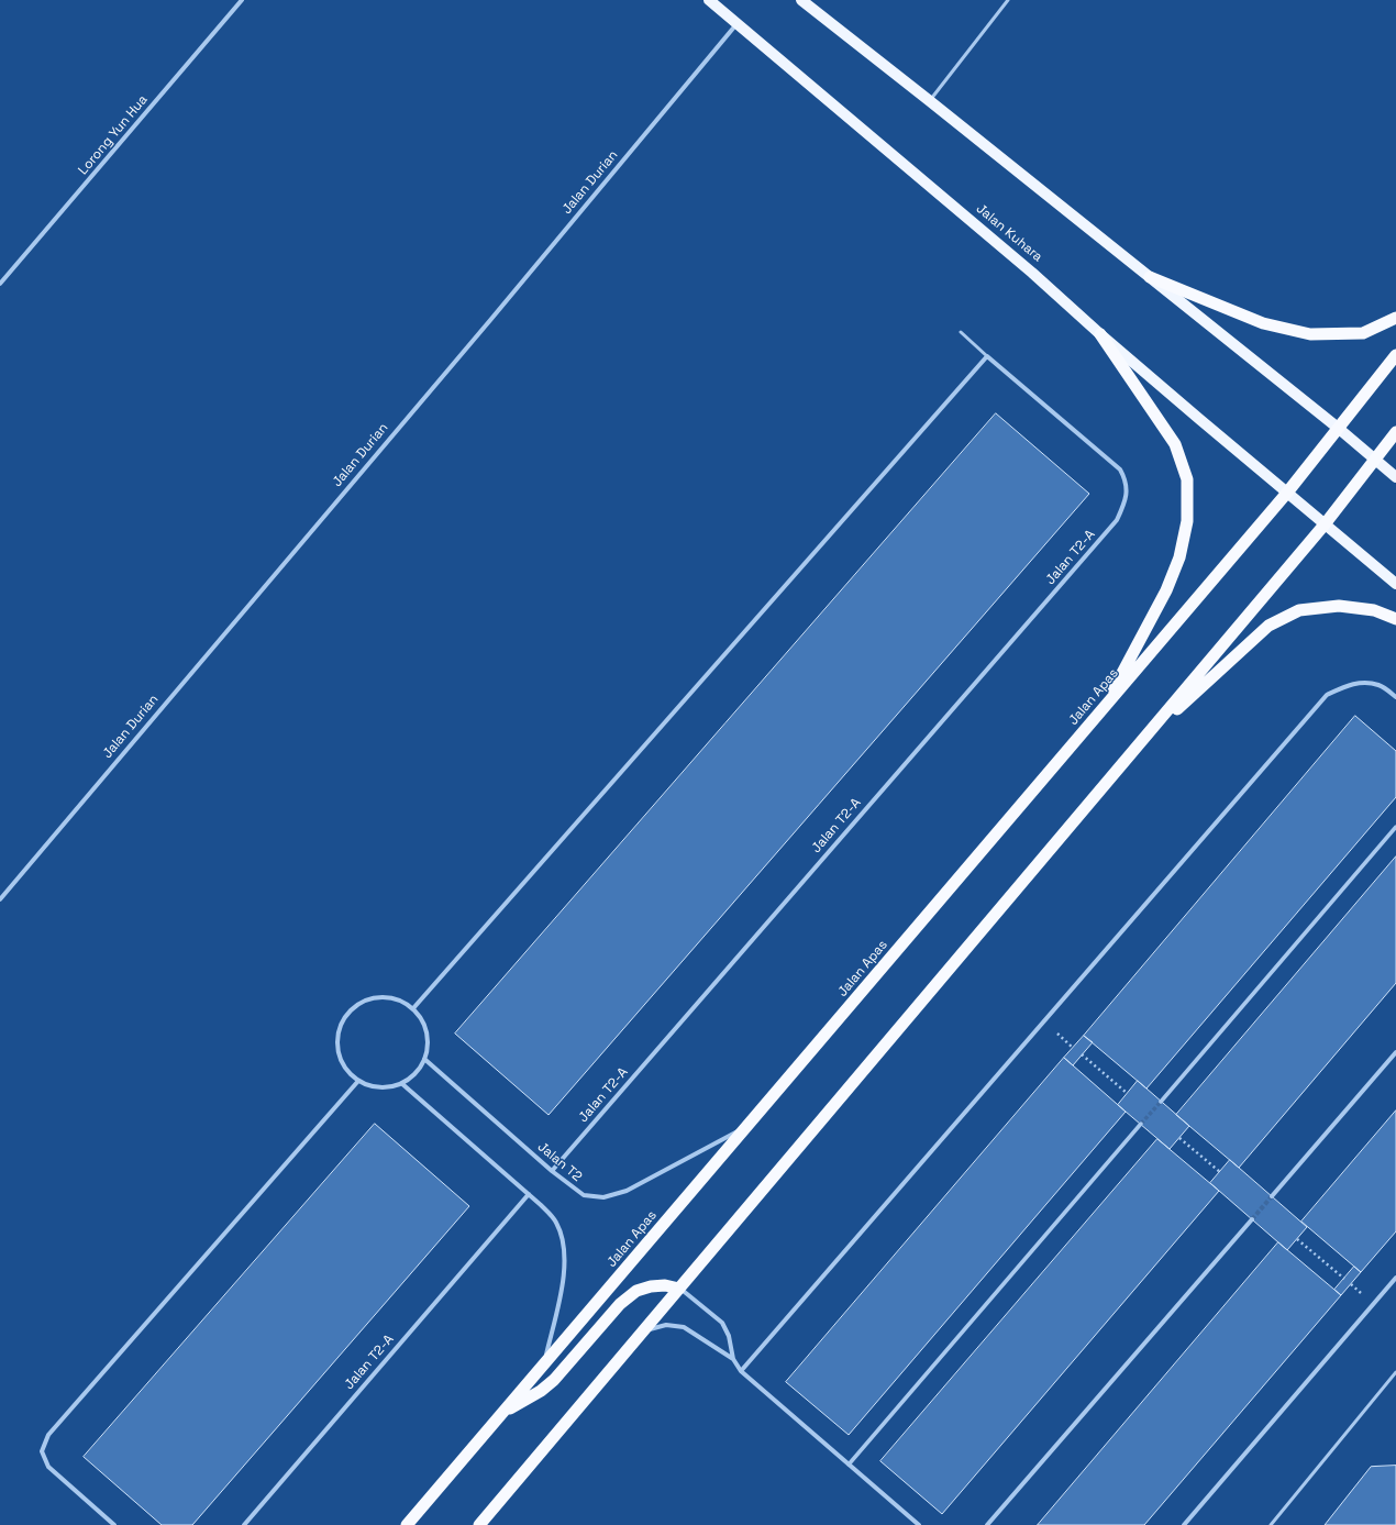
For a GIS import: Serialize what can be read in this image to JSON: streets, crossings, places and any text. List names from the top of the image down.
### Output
{
  "streets": {
    "highway": ["Jalan Apas"],
    "main road": ["Jalan Kuhara"],
    "street": [
      "Lorong Yun Hua",
      "Jalan Durian",
      "Jalan T2-A",
      "Jalan T2"
    ]
  },
  "crossings": [
    ["Jalan Durian", "Jalan Kuhara"],
    ["Jalan Kuhara", "Jalan Apas"],
    ["Jalan T2-A", "Jalan T2"],
    ["Jalan Apas", "Jalan T2"]
  ]
}
